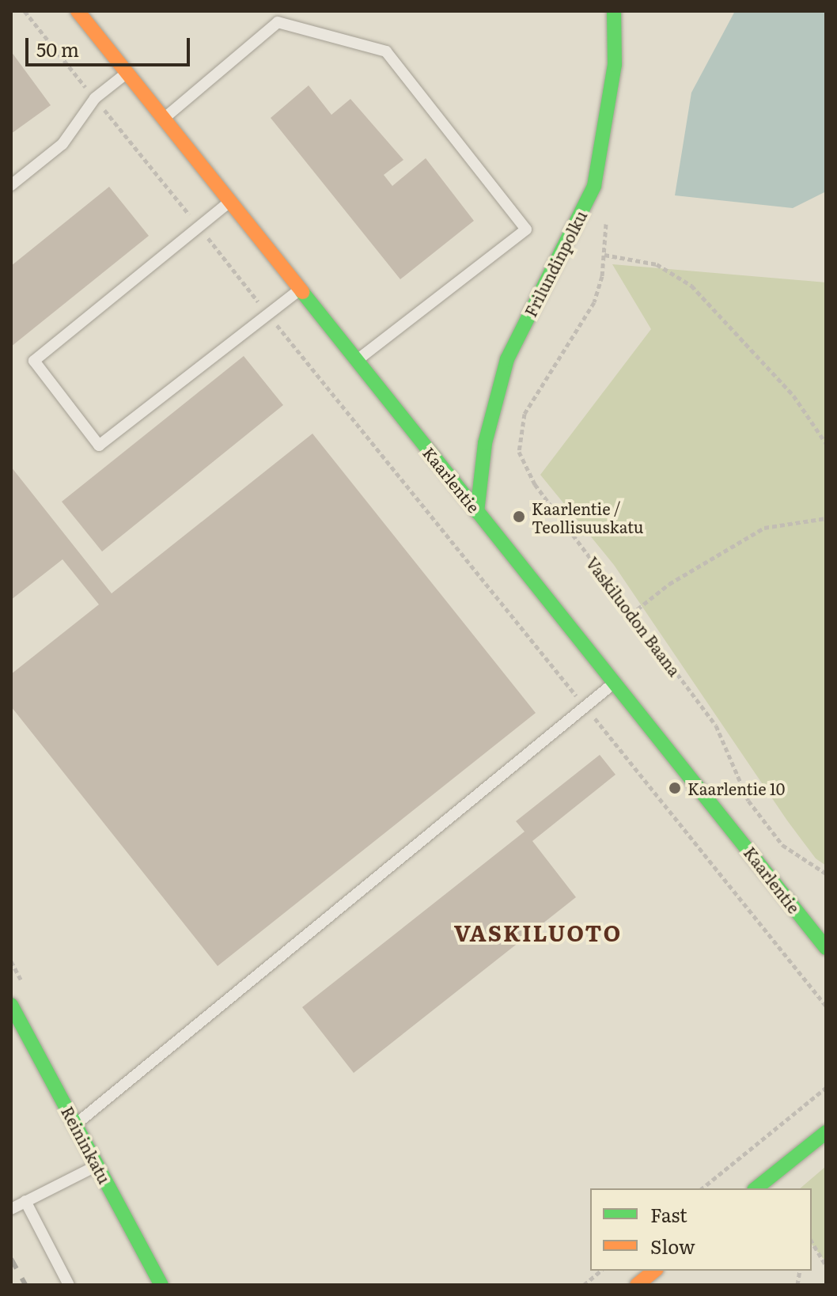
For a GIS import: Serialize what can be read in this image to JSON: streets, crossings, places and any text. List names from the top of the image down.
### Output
{
  "streets": {
    "street": ["Frilundinpolku", "Kaarlentie", "Reininkatu"],
    "path": ["Vaskiluodon Baana"]
  },
  "crossings": [
    ["Frilundinpolku", "Kaarlentie"]
  ],
  "districts": ["VASKILUOTO"],
  "places": ["Kaarlentie / Teollisuuskatu", "Kaarlentie 10"],
  "legend": ["Fast", "Slow"],
  "scale_bar": "50 m"
}
